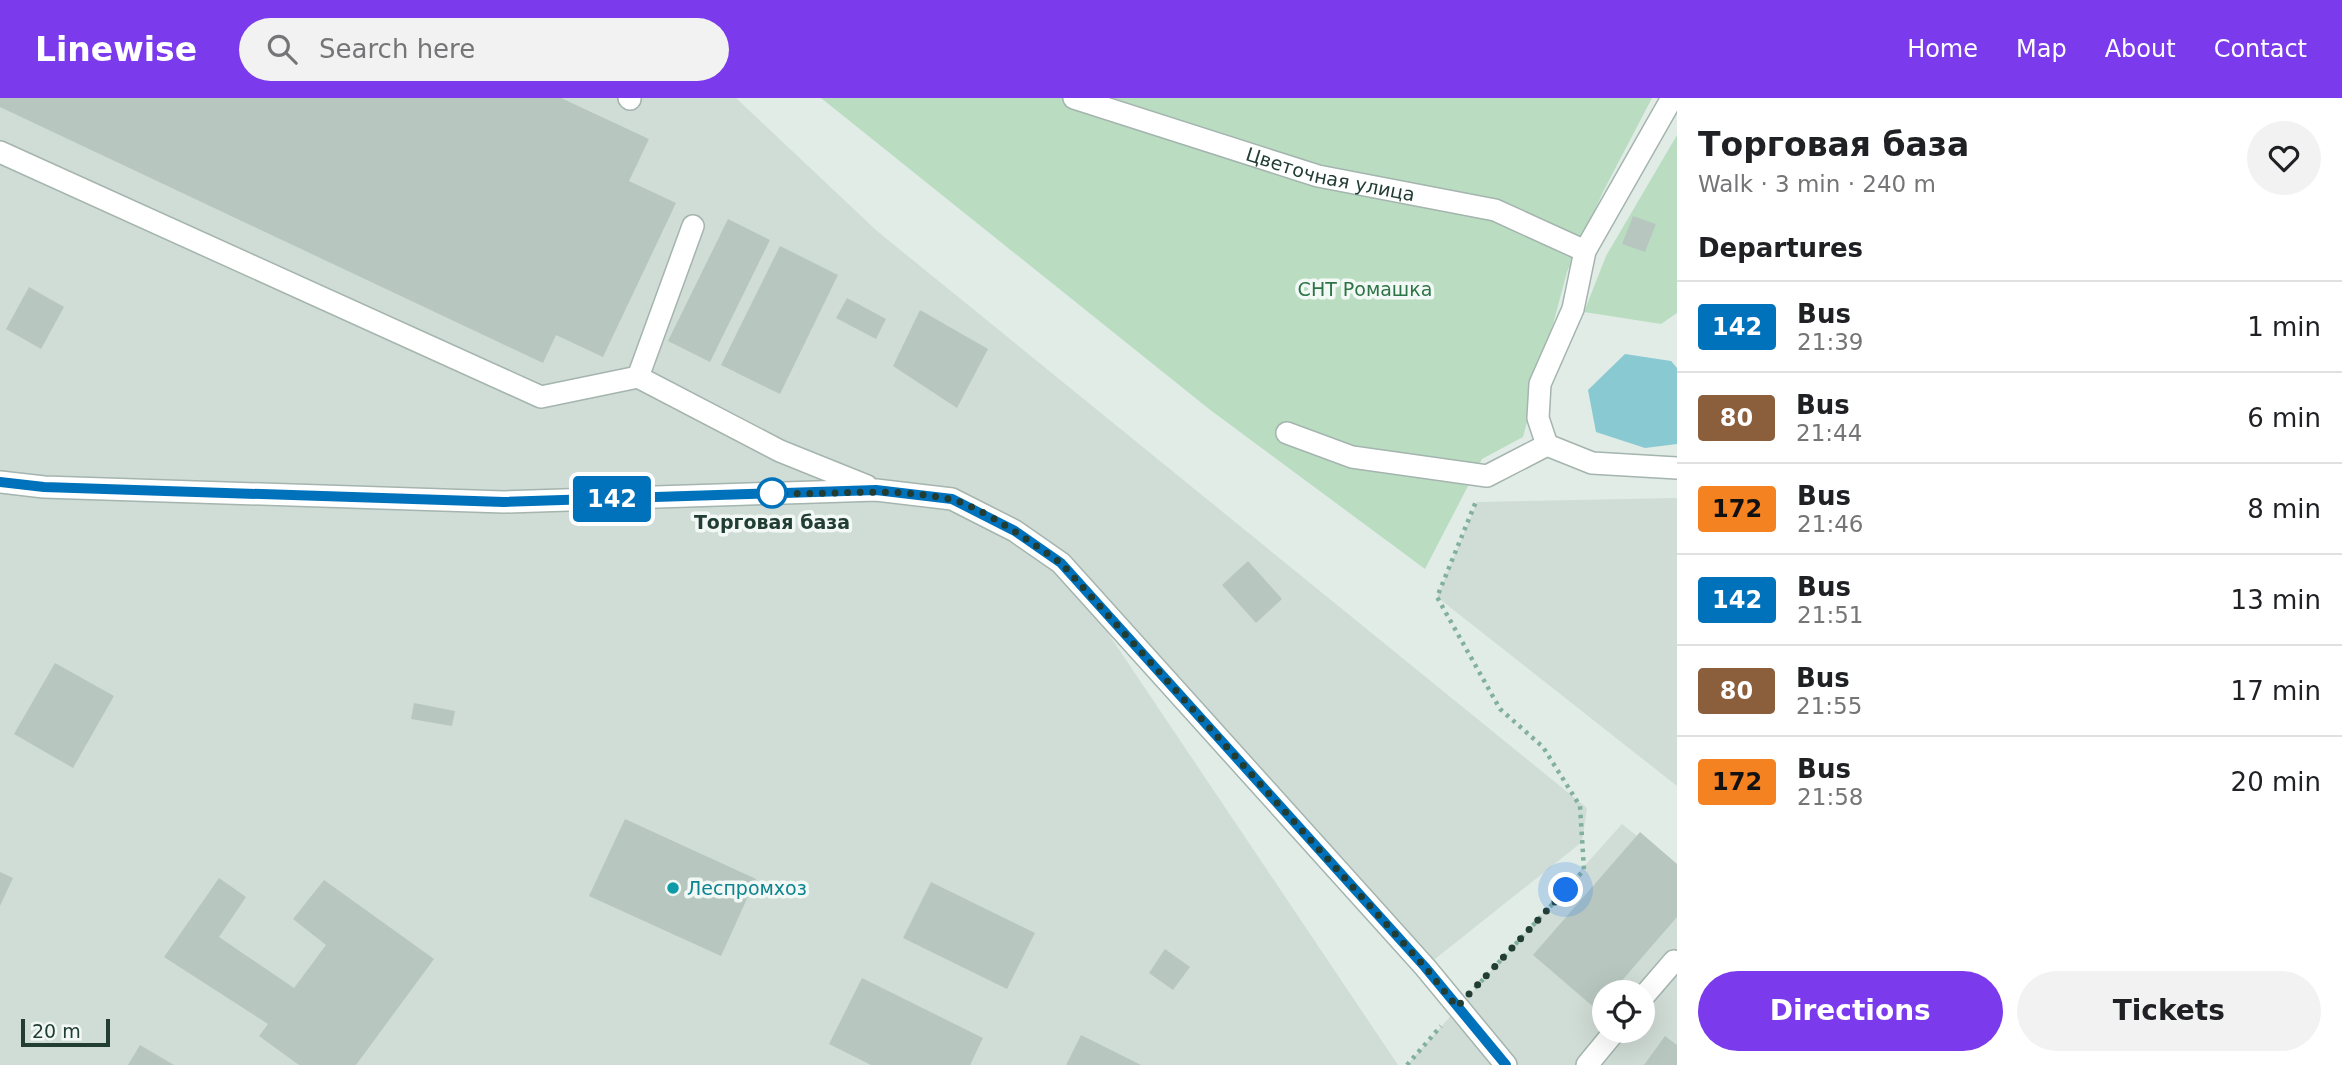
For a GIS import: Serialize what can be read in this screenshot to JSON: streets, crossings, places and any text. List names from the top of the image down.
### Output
{
  "streets": {
    "street": ["Цветочная улица"]
  },
  "parks": ["СНТ Ромашка"],
  "places": ["Торговая база", "Леспромхоз"],
  "lines": ["bus line 142"],
  "scale_bar": "20 m",
  "page": {
    "header": "Linewise",
    "search": "Search here",
    "nav": [
      "Home",
      "Map",
      "About",
      "Contact"
    ],
    "on_map": "142",
    "heading": [
      ["Торговая база", "Walk · 3 min · 240 m"],
      "Departures"
    ],
    "list": [
      {
        "mark": "142",
        "name": "Bus",
        "note": "21:39",
        "value": "1 min"
      },
      {
        "mark": "80",
        "name": "Bus",
        "note": "21:44",
        "value": "6 min"
      },
      {
        "mark": "172",
        "name": "Bus",
        "note": "21:46",
        "value": "8 min"
      },
      {
        "mark": "142",
        "name": "Bus",
        "note": "21:51",
        "value": "13 min"
      },
      {
        "mark": "80",
        "name": "Bus",
        "note": "21:55",
        "value": "17 min"
      },
      {
        "mark": "172",
        "name": "Bus",
        "note": "21:58",
        "value": "20 min"
      }
    ],
    "buttons": ["Directions", "Tickets"],
    "scale": "20 m"
  }
}
